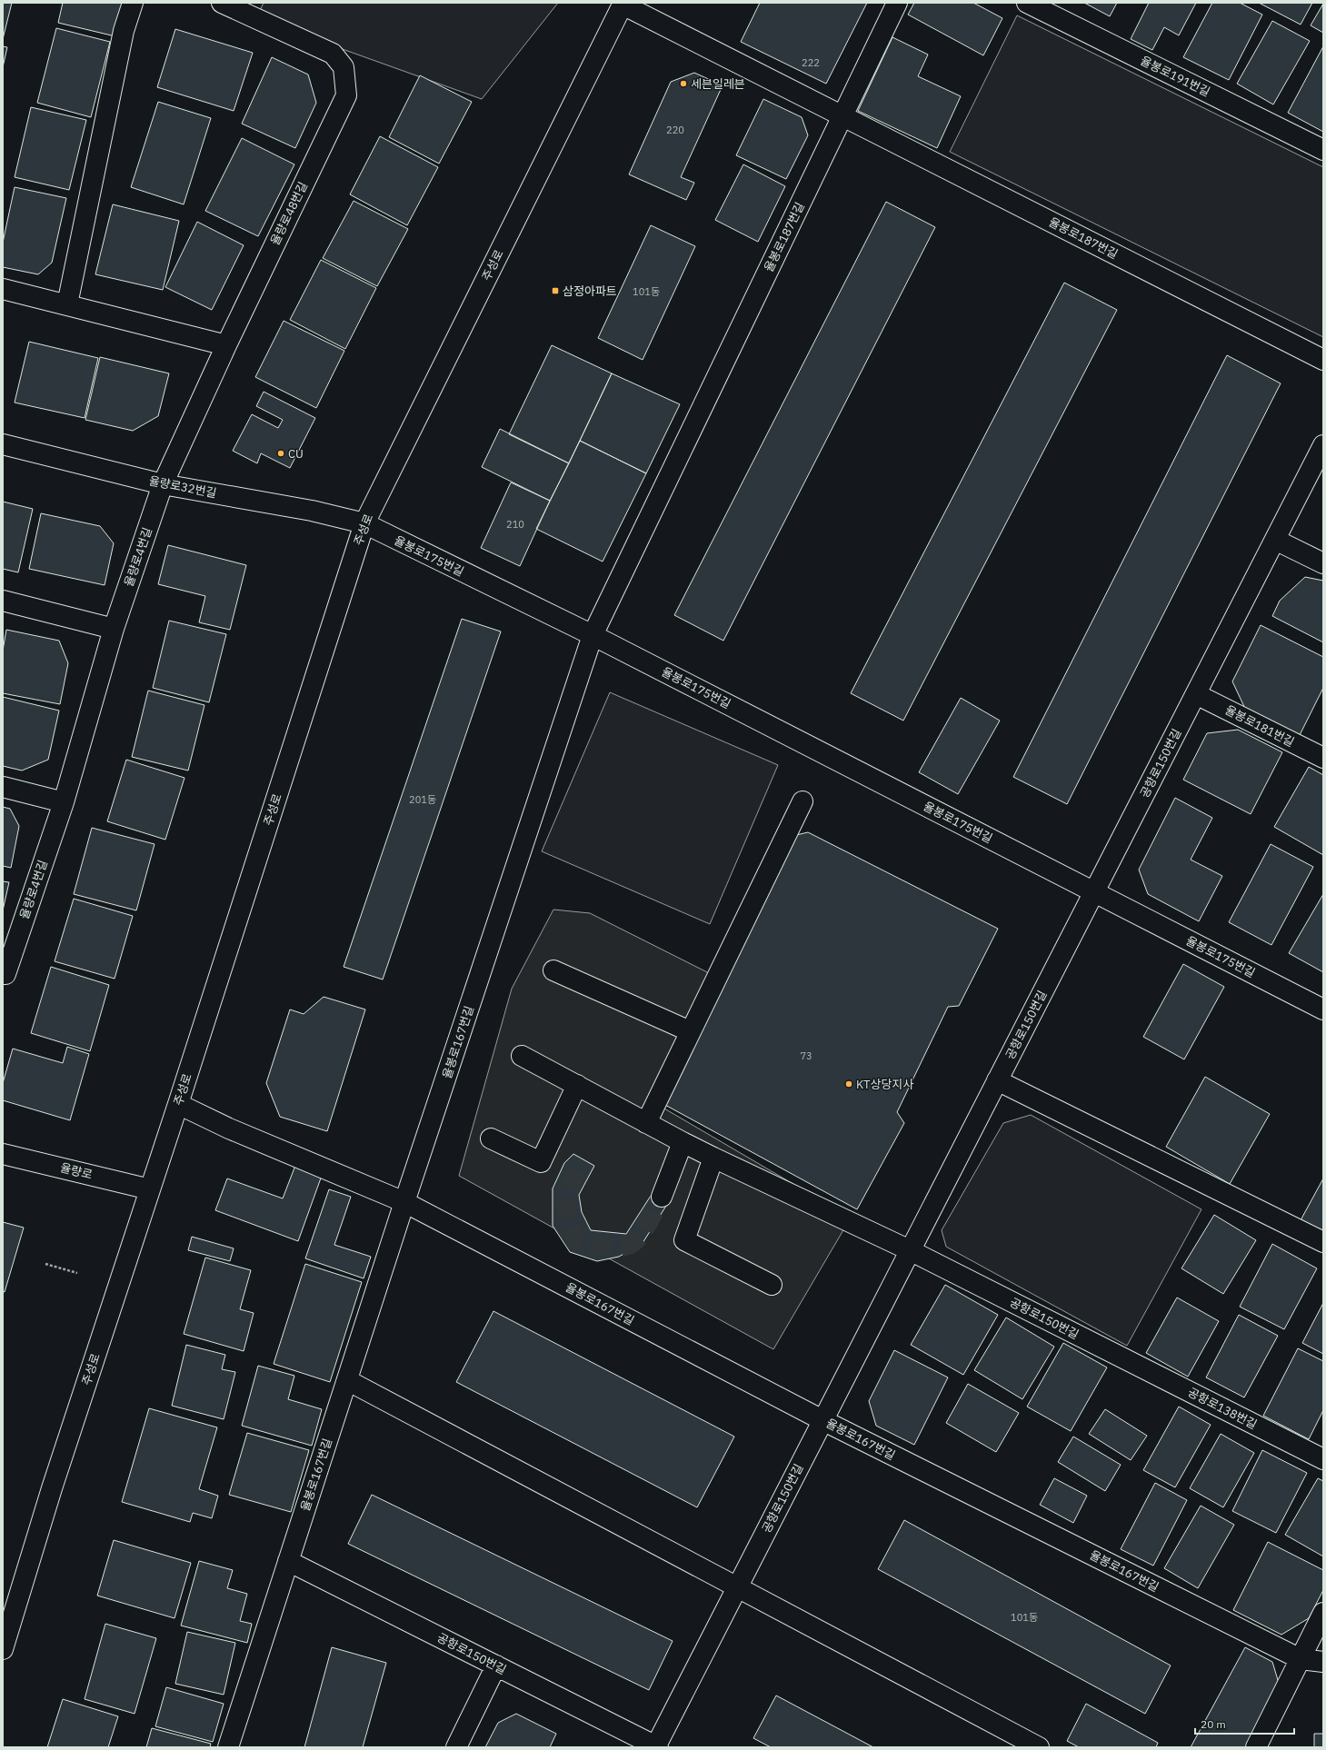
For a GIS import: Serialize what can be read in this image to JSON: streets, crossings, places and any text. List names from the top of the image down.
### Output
{
  "streets": {
    "street": [
      "율봉로191번길",
      "율량로48번길",
      "율봉로187번길",
      "주성로",
      "율량로32번길",
      "율봉로175번길",
      "율량로4번길",
      "율봉로181번길",
      "공항로150번길",
      "율봉로167번길",
      "율량로",
      "공항로138번길"
    ]
  },
  "crossings": [
    ["율량로48번길", "율량로32번길"],
    ["율량로48번길", "율량로4번길"],
    ["율봉로187번길", "주성로"],
    ["율봉로187번길", "율봉로175번길"],
    ["율봉로187번길", "율봉로167번길"],
    ["주성로", "율량로32번길"],
    ["주성로", "율봉로175번길"],
    ["주성로", "율량로"],
    ["율량로32번길", "율봉로175번길"],
    ["율량로32번길", "율량로4번길"],
    ["율봉로175번길", "공항로150번길"],
    ["율봉로175번길", "율봉로167번길"],
    ["율봉로181번길", "공항로150번길"],
    ["공항로150번길", "율봉로167번길"],
    ["공항로150번길", "공항로138번길"]
  ],
  "places": {
    "other": ["세븐일레븐", "CU", "KT상당지사"],
    "transit": ["삼정아파트"]
  },
  "house_numbers": [
    "222",
    "220",
    "101동",
    "210",
    "201동",
    "73",
    "101동"
  ],
  "scale_bar": "20 m"
}
